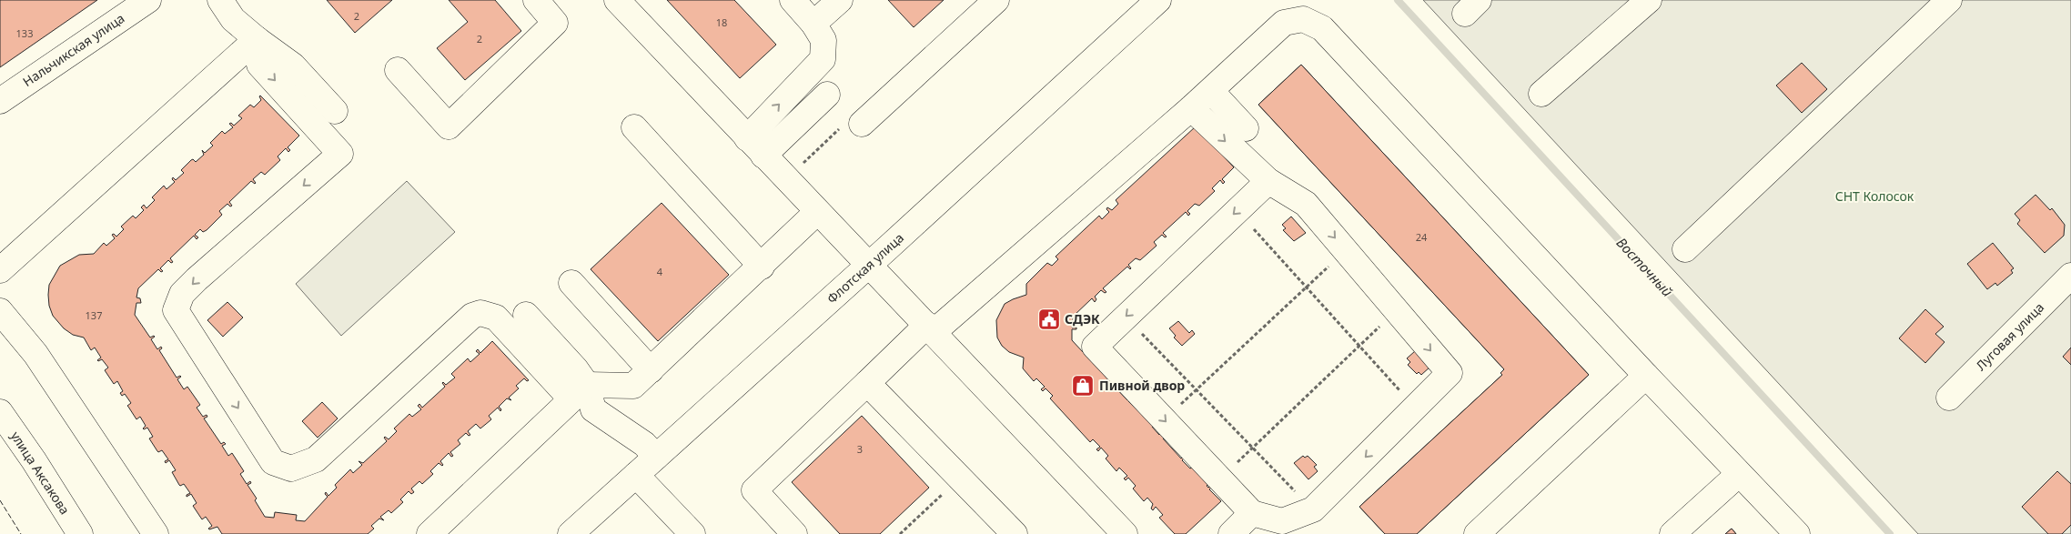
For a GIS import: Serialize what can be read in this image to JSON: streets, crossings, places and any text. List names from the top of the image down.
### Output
{
  "streets": {
    "street": [
      "Нальчикская улица",
      "Флотская улица",
      "Луговая улица",
      "улица Аксакова"
    ]
  },
  "water": ["Восточный"],
  "parks": ["СНТ Колосок"],
  "places": {
    "public building": ["СДЭК"],
    "shop": ["Пивной двор"]
  },
  "house_numbers": [
    "2",
    "18",
    "133",
    "2",
    "24",
    "4",
    "137",
    "3"
  ]
}
